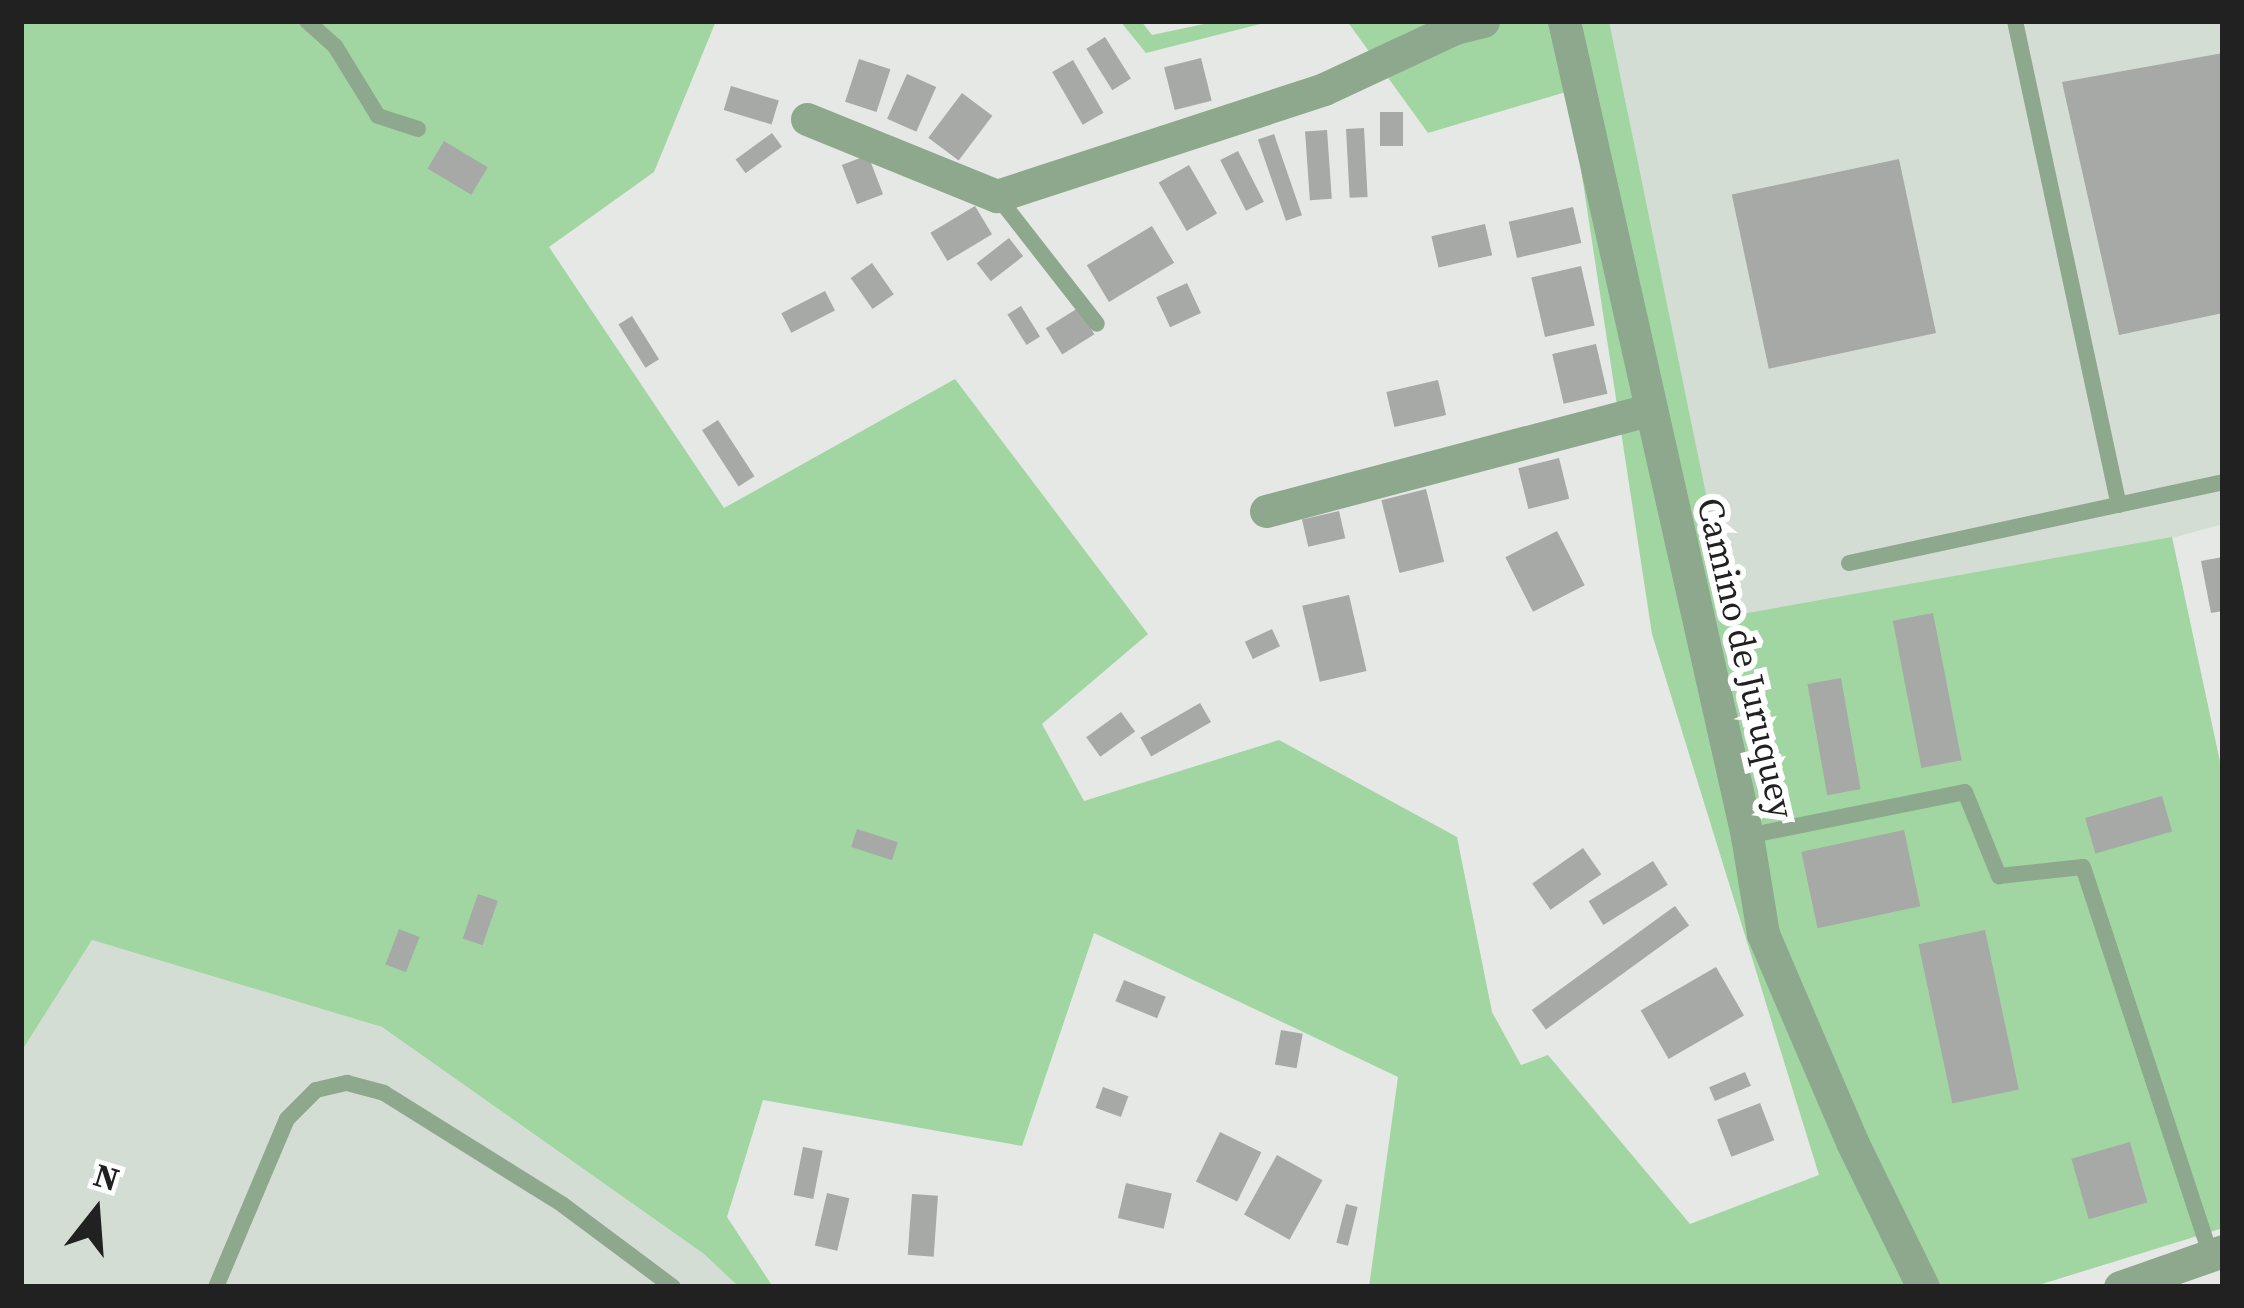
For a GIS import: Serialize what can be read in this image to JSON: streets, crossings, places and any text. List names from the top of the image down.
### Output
{
  "streets": {
    "street": ["Camino de Juruquey"]
  },
  "north": "top"
}
